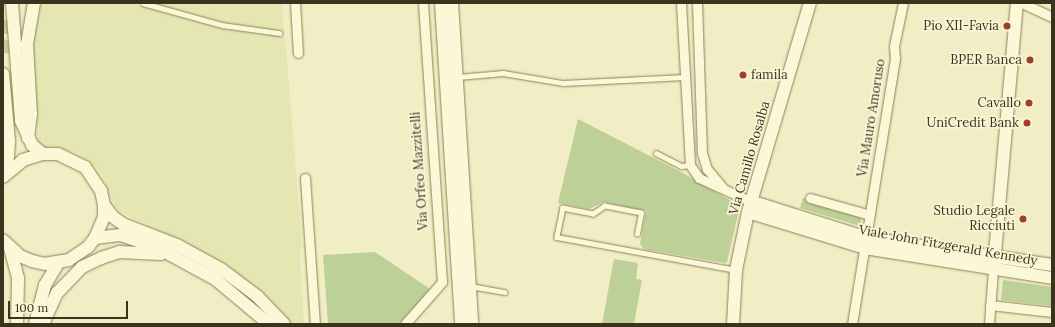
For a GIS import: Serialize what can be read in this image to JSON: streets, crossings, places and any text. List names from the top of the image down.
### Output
{
  "streets": {
    "main road": ["Via Camillo Rosalba", "Viale John Fitzgerald Kennedy"],
    "street": ["Via Mauro Amoruso", "Via Orfeo Mazzitelli"]
  },
  "crossings": [
    ["Via Mauro Amoruso", "Viale John Fitzgerald Kennedy"],
    ["Via Camillo Rosalba", "Viale John Fitzgerald Kennedy"]
  ],
  "places": [
    "Pio XII-Favia",
    "BPER Banca",
    "famila",
    "Cavallo",
    "UniCredit Bank",
    "Studio Legale Ricciuti"
  ],
  "scale_bar": "100 m"
}
